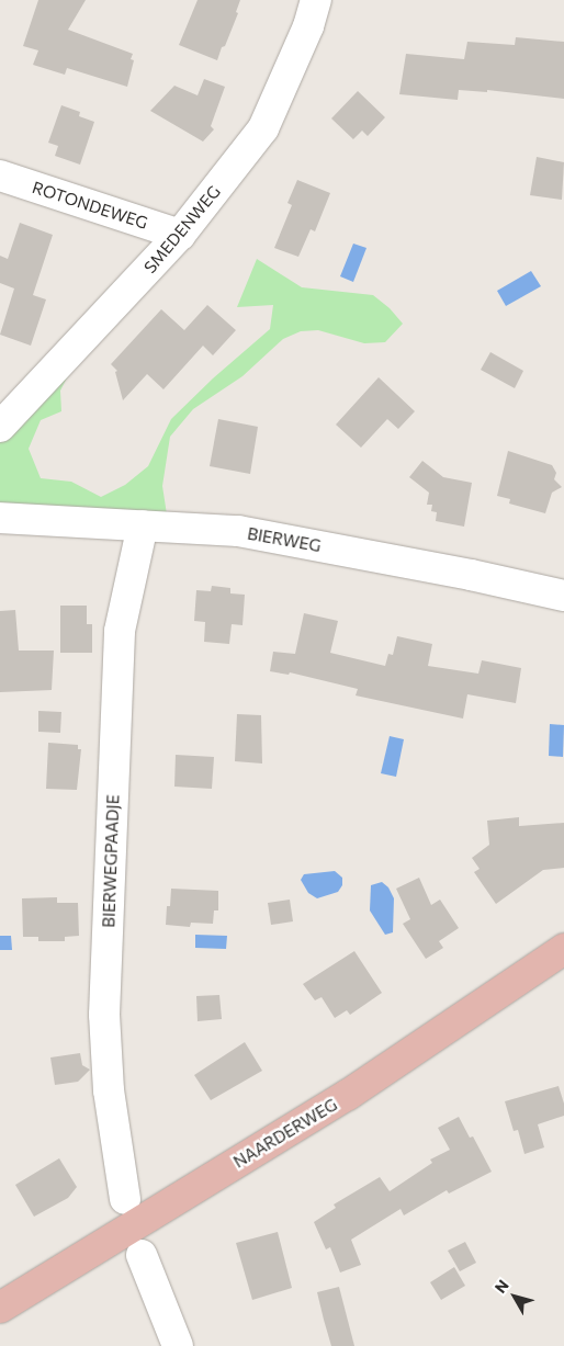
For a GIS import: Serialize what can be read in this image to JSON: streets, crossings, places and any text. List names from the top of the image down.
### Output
{
  "streets": {
    "main road": ["NAARDERWEG"],
    "street": [
      "ROTONDEWEG",
      "SMEDENWEG",
      "BIERWEG",
      "BIERWEGPAADJE"
    ]
  },
  "crossings": [
    ["ROTONDEWEG", "SMEDENWEG"],
    ["BIERWEG", "BIERWEGPAADJE"]
  ],
  "north": "top left"
}
